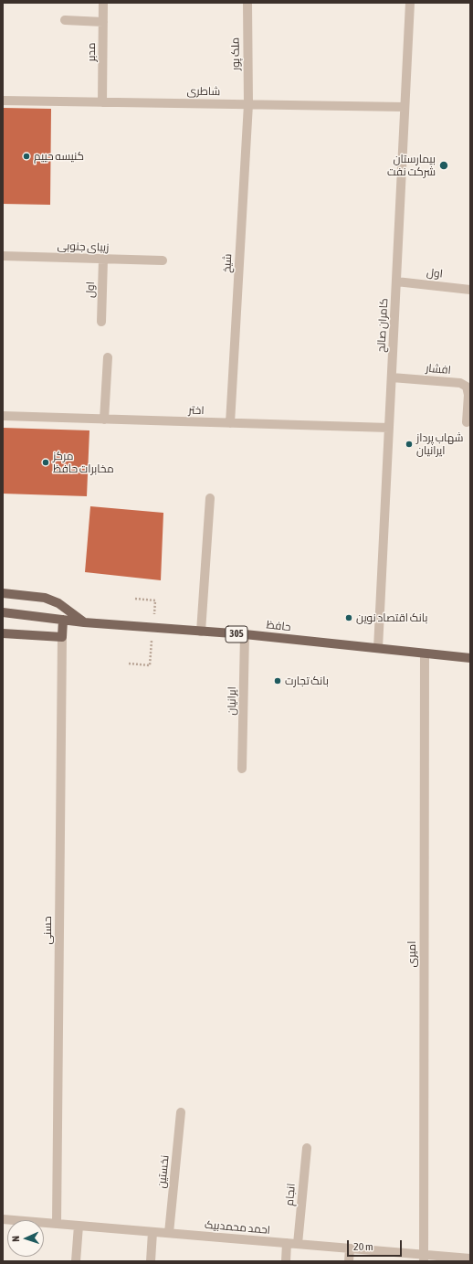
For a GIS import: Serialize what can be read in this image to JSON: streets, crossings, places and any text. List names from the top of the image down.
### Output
{
  "streets": {
    "main road": ["حافظ", "305"],
    "street": [
      "مدبر",
      "ملک پور",
      "شاطری",
      "زیبای جنوبی",
      "شیخ",
      "اول",
      "کامران صالح",
      "افشار",
      "اختر",
      "ایرانیان",
      "حسنی",
      "امیری",
      "نخستین",
      "انجام",
      "احمد محمدبیک"
    ]
  },
  "crossings": [
    ["مدبر", "شاطری"],
    ["ملک پور", "شاطری"],
    ["ملک پور", "شیخ"],
    ["شاطری", "شیخ"],
    ["شاطری", "کامران صالح"],
    ["زیبای جنوبی", "اول"],
    ["شیخ", "اختر"],
    ["اول", "کامران صالح"],
    ["کامران صالح", "افشار"],
    ["کامران صالح", "اختر"],
    ["کامران صالح", "حافظ"],
    ["حافظ", "ایرانیان"],
    ["حافظ", "امیری"],
    ["حسنی", "احمد محمدبیک"],
    ["امیری", "احمد محمدبیک"],
    ["نخستین", "احمد محمدبیک"],
    ["انجام", "احمد محمدبیک"]
  ],
  "places": [
    "کنیسه حییم",
    "بیمارستان شرکت نفت",
    "شهاب پرداز ایرانیان",
    "مرکز مخابرات حافظ",
    "بانک اقتصاد نوین",
    "بانک تجارت"
  ],
  "scale_bar": "20 m",
  "north": "left"
}
